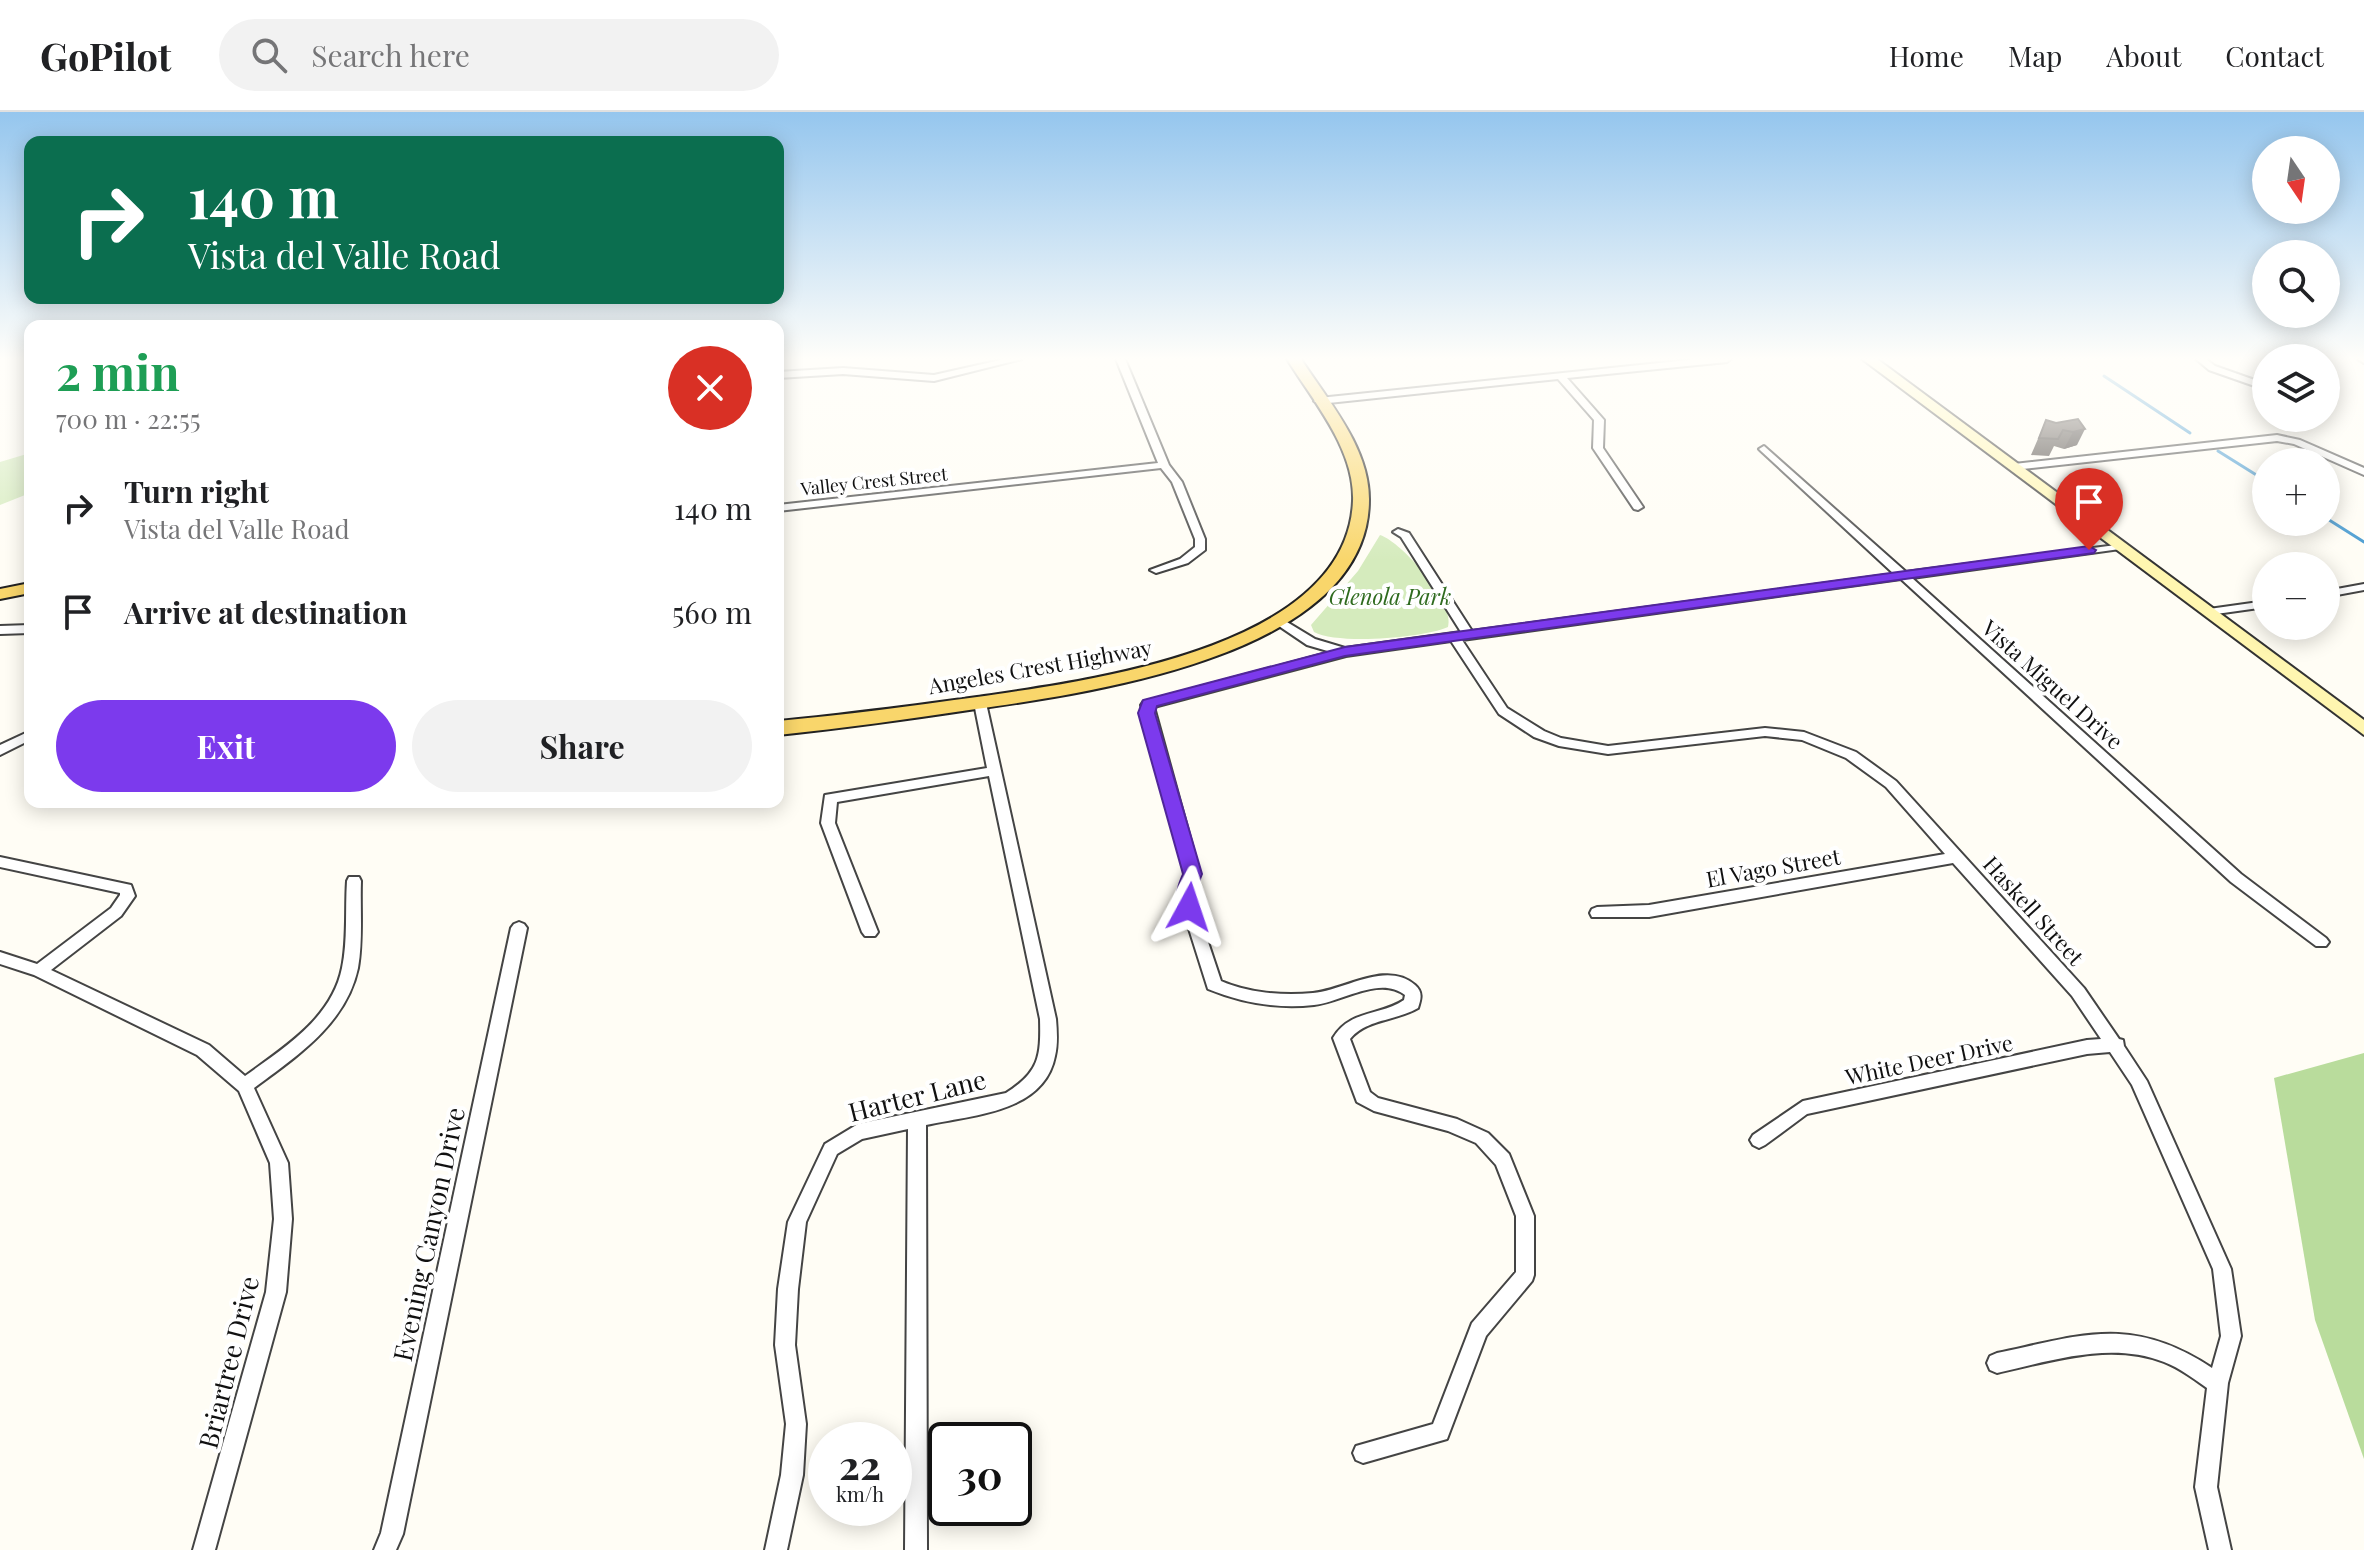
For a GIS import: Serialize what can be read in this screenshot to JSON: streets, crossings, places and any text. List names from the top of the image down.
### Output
{
  "streets": {
    "main road": ["Angeles Crest Highway"],
    "street": [
      "Valley Crest Street",
      "Vista Miguel Drive",
      "El Vago Street",
      "Haskell Street",
      "White Deer Drive",
      "Harter Lane",
      "Evening Canyon Drive",
      "Briartree Drive"
    ]
  },
  "crossings": [
    ["Angeles Crest Highway", "Harter Lane"],
    ["El Vago Street", "Haskell Street"],
    ["Haskell Street", "White Deer Drive"]
  ],
  "parks": ["Glenola Park"],
  "north": "bottom",
  "page": {
    "header": "GoPilot",
    "search": "Search here",
    "nav": [
      "Home",
      "Map",
      "About",
      "Contact"
    ],
    "map_buttons": ["+", "−"],
    "turn": ["140 m", "Vista del Valle Road"],
    "heading": ["2 min", "700 m · 22:55"],
    "list": [
      {
        "name": "Turn right",
        "note": "Vista del Valle Road",
        "value": "140 m"
      },
      {
        "name": "Arrive at destination",
        "value": "560 m"
      }
    ],
    "buttons": ["Exit", "Share"],
    "speed": "22 km/h",
    "limit": "30"
  }
}
